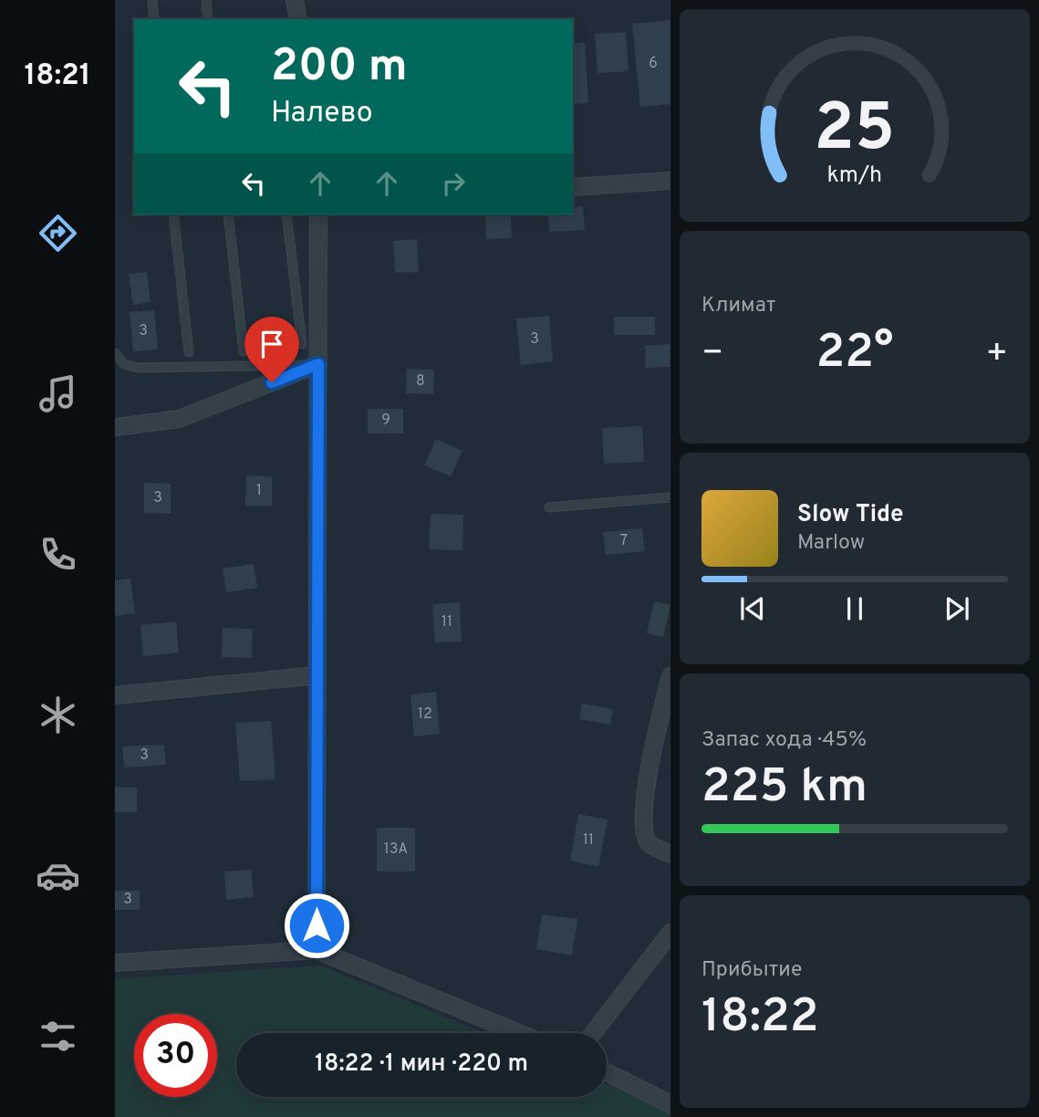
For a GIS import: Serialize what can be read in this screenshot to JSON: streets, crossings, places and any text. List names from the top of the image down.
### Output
{
  "house_numbers": [
    "6",
    "3",
    "3",
    "8",
    "9",
    "1",
    "3",
    "7",
    "11",
    "12",
    "3",
    "11",
    "13А",
    "3"
  ],
  "page": {
    "tabs": "18:21",
    "turn": ["200 m", "Налево"],
    "tile": [
      "Климат",
      ["Запас хода · 45%", "225 km"],
      ["Прибытие", "18:22"]
    ],
    "heat": ["−", "22°", "+"],
    "song": ["Slow Tide", "Marlow"],
    "limit": "30",
    "trip": "18:22 · 1 мин · 220 m",
    "gauge": ["25", "km/h"]
  }
}
